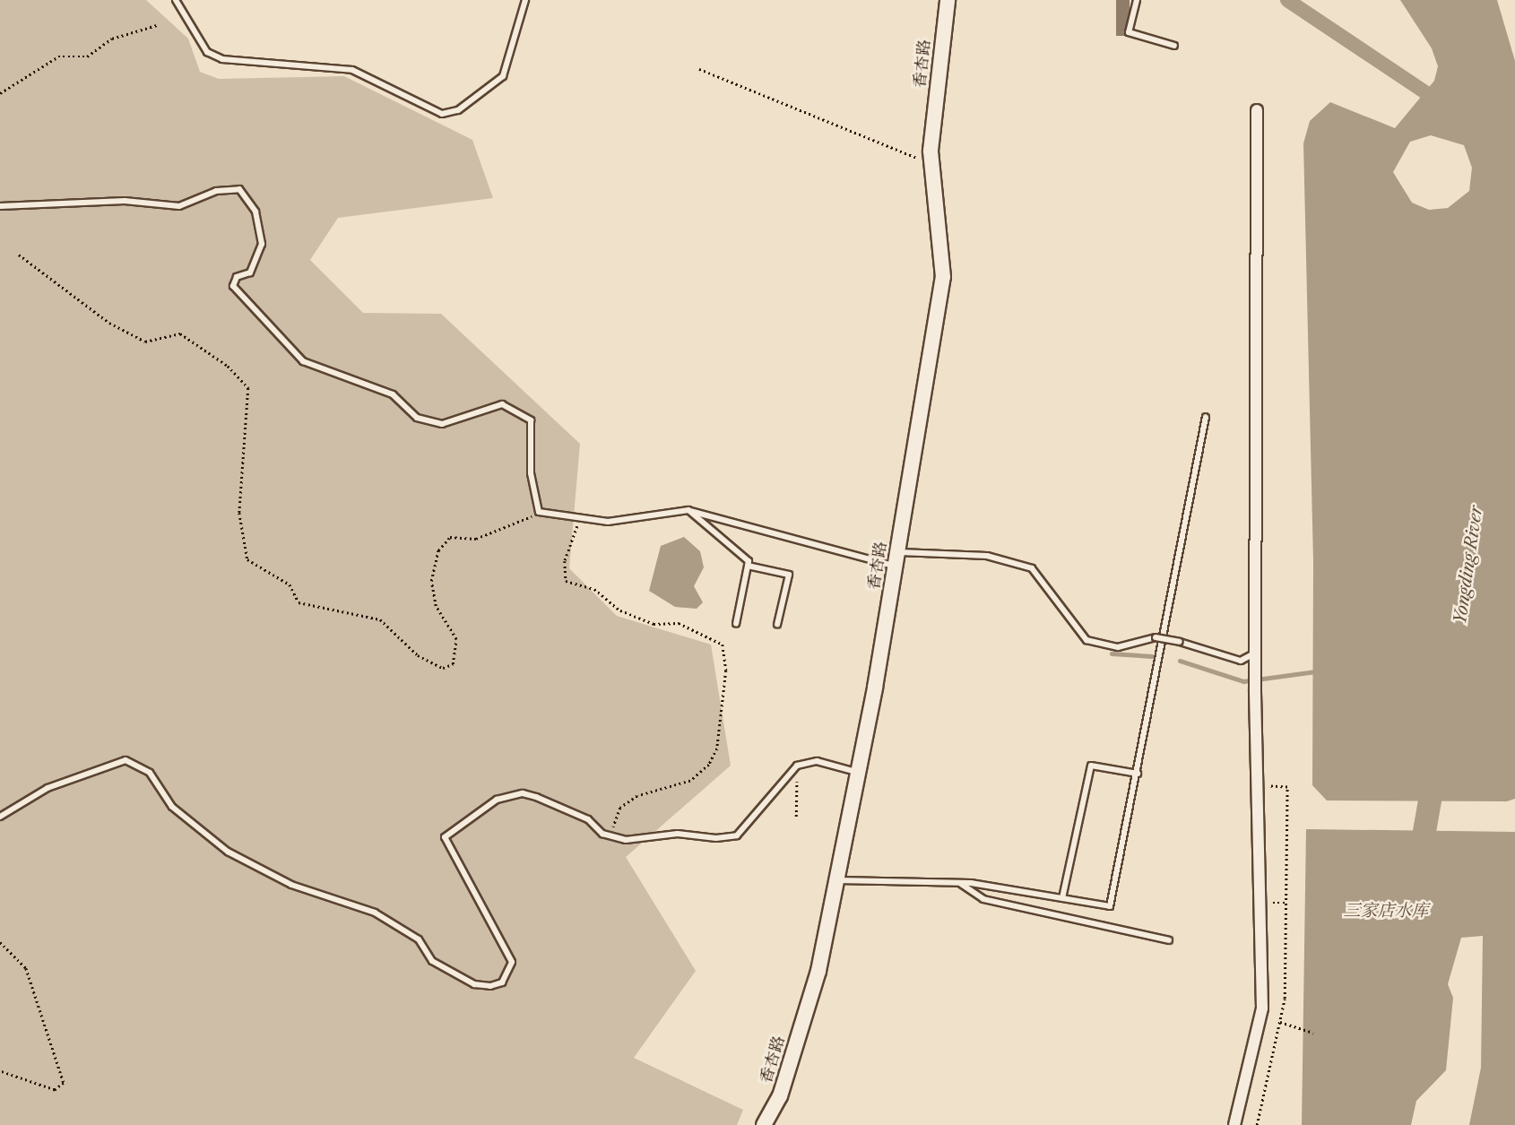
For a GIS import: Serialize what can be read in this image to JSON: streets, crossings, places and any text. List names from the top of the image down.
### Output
{
  "streets": {
    "street": ["香杏路"]
  },
  "water": ["Yongding River", "三家店水库"]
}
